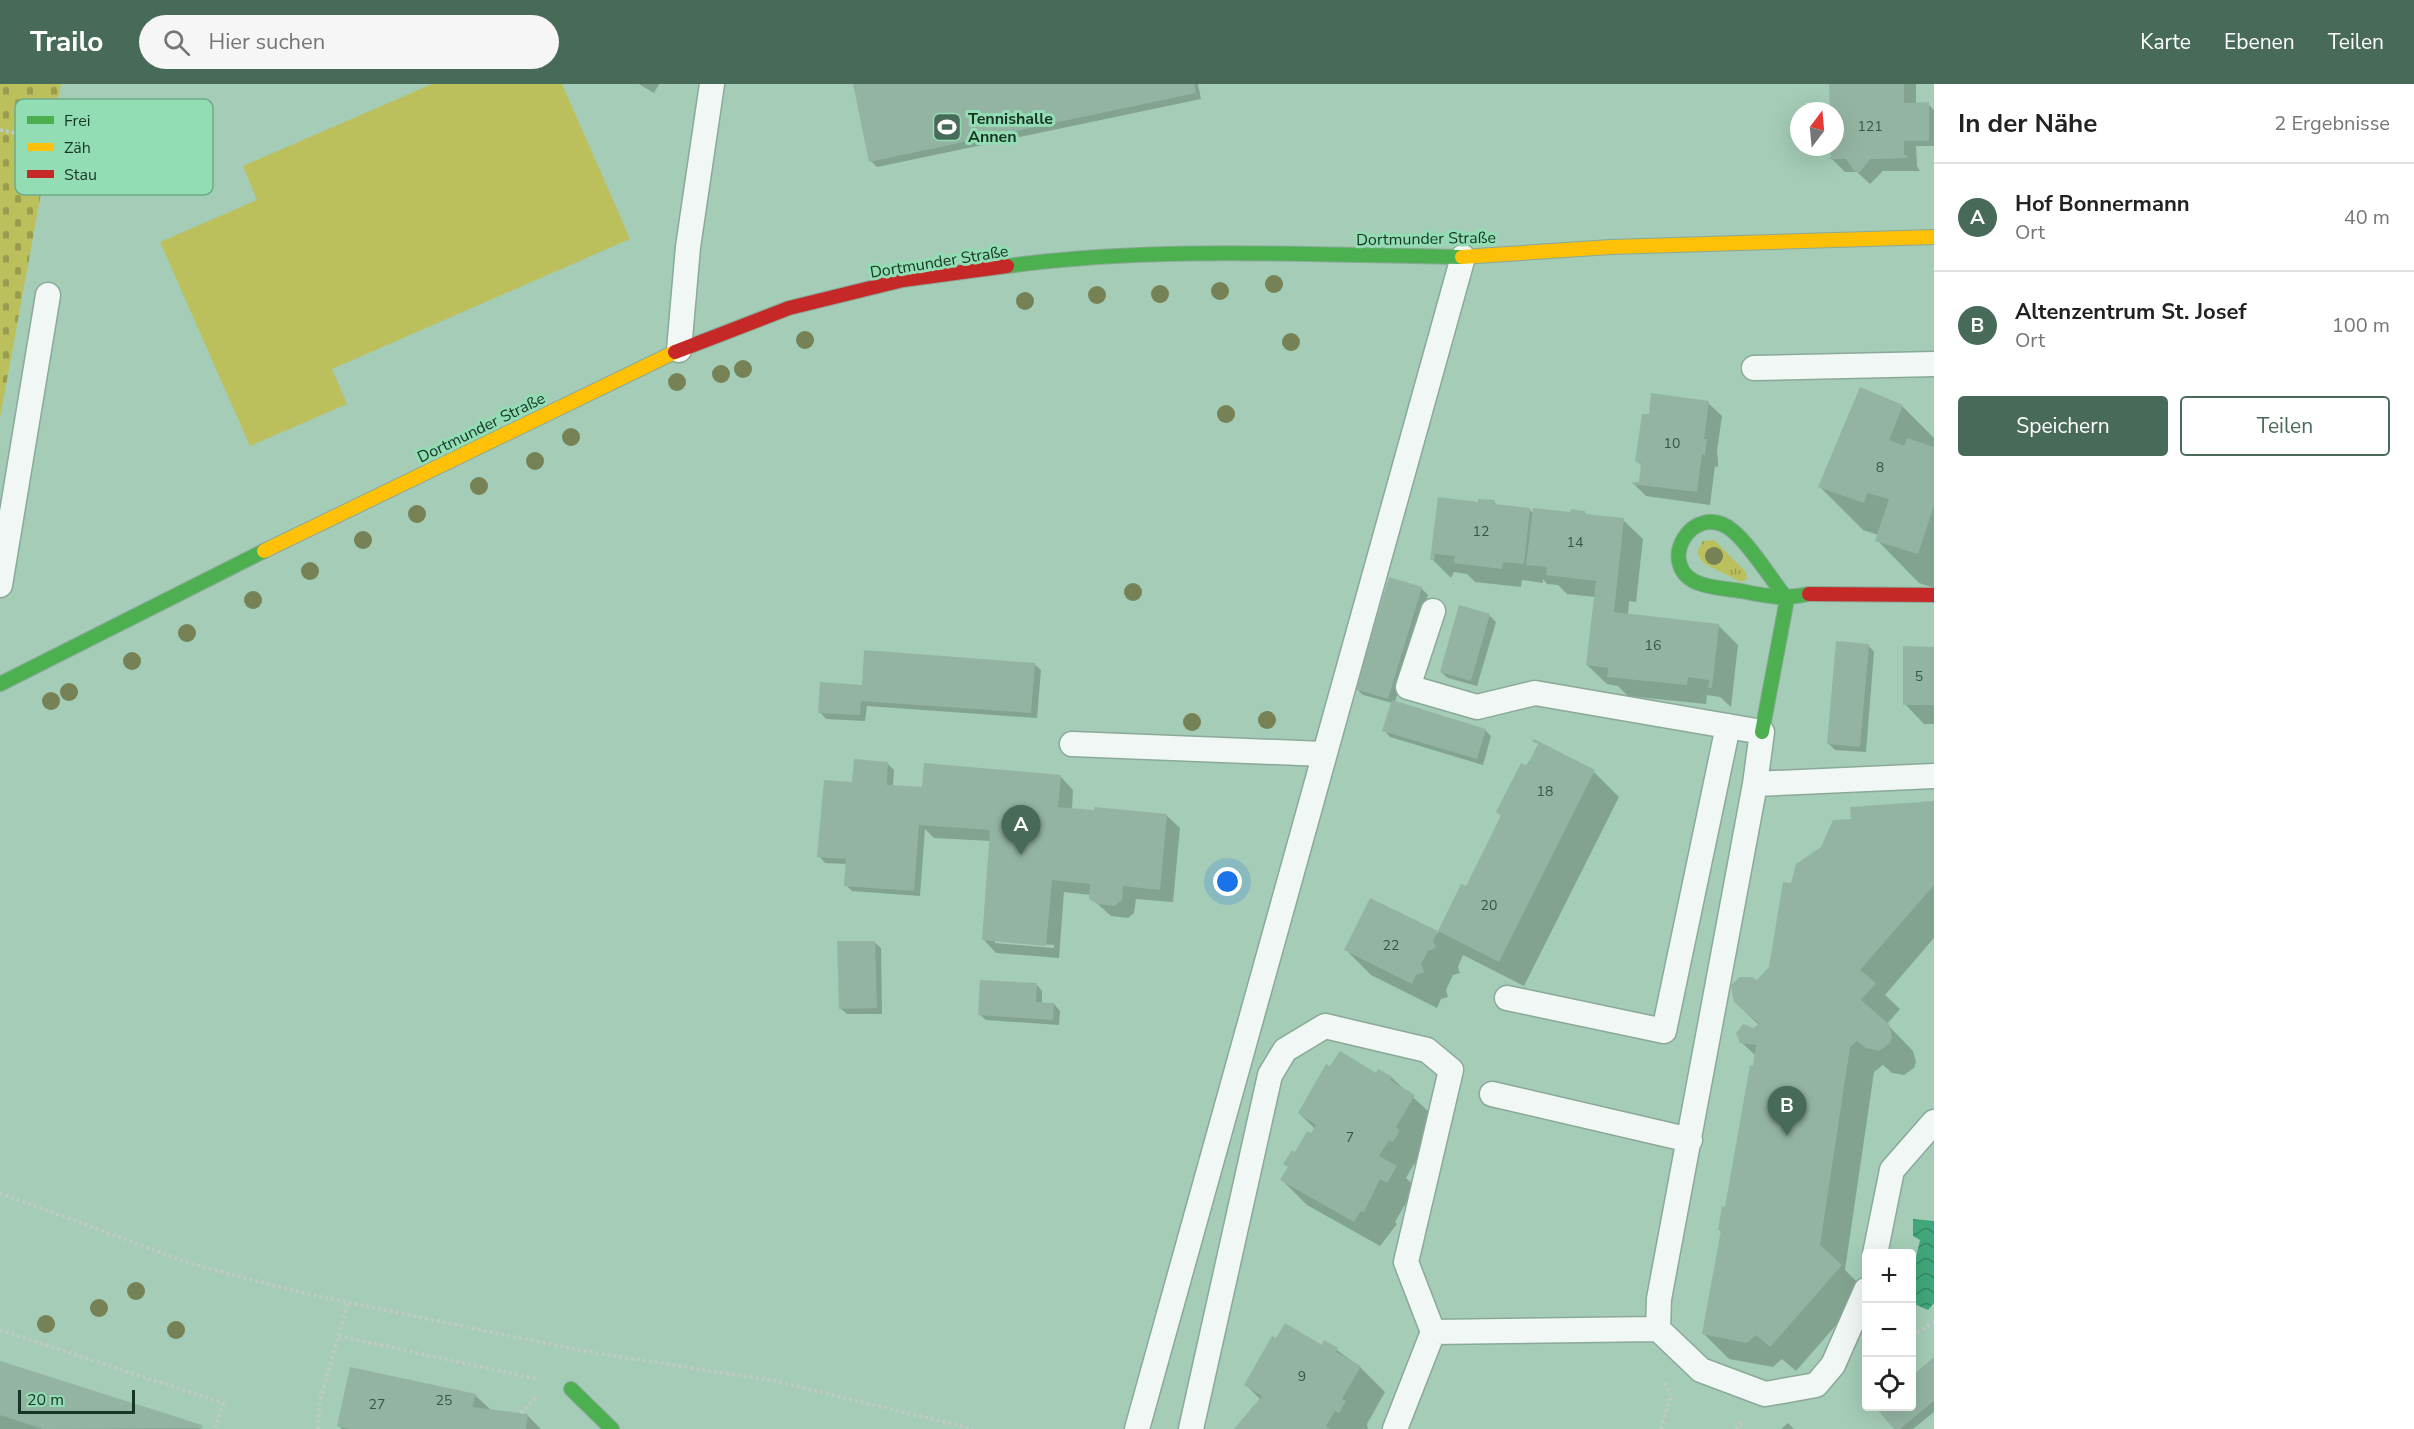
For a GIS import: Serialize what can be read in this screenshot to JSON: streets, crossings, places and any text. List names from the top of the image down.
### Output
{
  "streets": {
    "main road": ["Dortmunder Straße"]
  },
  "places": {
    "sports": ["Tennishalle Annen"]
  },
  "house_numbers": [
    "121",
    "10",
    "8",
    "12",
    "14",
    "16",
    "5",
    "18",
    "20",
    "22",
    "7",
    "9",
    "25",
    "27"
  ],
  "legend": ["Frei", "Zäh", "Stau"],
  "scale_bar": "20 m",
  "north": "top",
  "page": {
    "header": "Trailo",
    "search": "Hier suchen",
    "nav": ["Karte", "Ebenen", "Teilen"],
    "heading": ["In der Nähe", "2 Ergebnisse"],
    "list": [
      {
        "mark": "A",
        "name": "Hof Bonnermann",
        "note": "Ort",
        "value": "40 m"
      },
      {
        "mark": "B",
        "name": "Altenzentrum St. Josef",
        "note": "Ort",
        "value": "100 m"
      }
    ],
    "buttons": ["Speichern", "Teilen"],
    "pins": ["A", "B"],
    "map_buttons": ["+", "−"],
    "scale": "20 m"
  }
}
